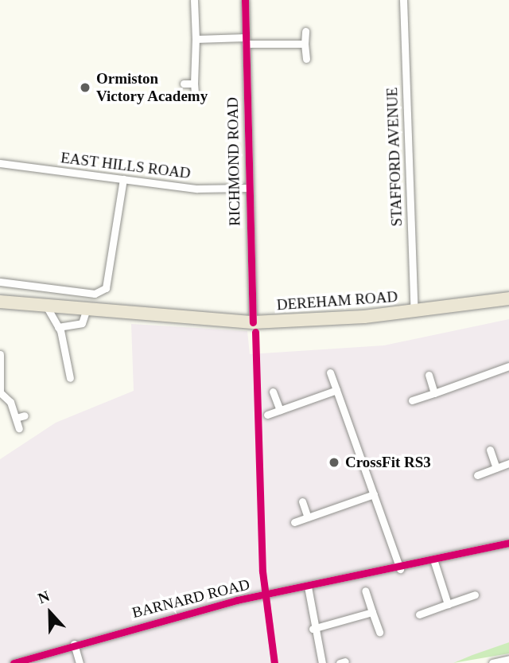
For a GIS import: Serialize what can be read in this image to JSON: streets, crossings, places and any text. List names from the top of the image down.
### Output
{
  "streets": {
    "highway": ["DEREHAM ROAD"],
    "street": [
      "STAFFORD AVENUE",
      "RICHMOND ROAD",
      "EAST HILLS ROAD",
      "BARNARD ROAD"
    ]
  },
  "crossings": [
    ["STAFFORD AVENUE", "DEREHAM ROAD"],
    ["RICHMOND ROAD", "EAST HILLS ROAD"],
    ["RICHMOND ROAD", "DEREHAM ROAD"]
  ],
  "places": ["Ormiston Victory Academy", "CrossFit RS3"],
  "north": "top"
}
